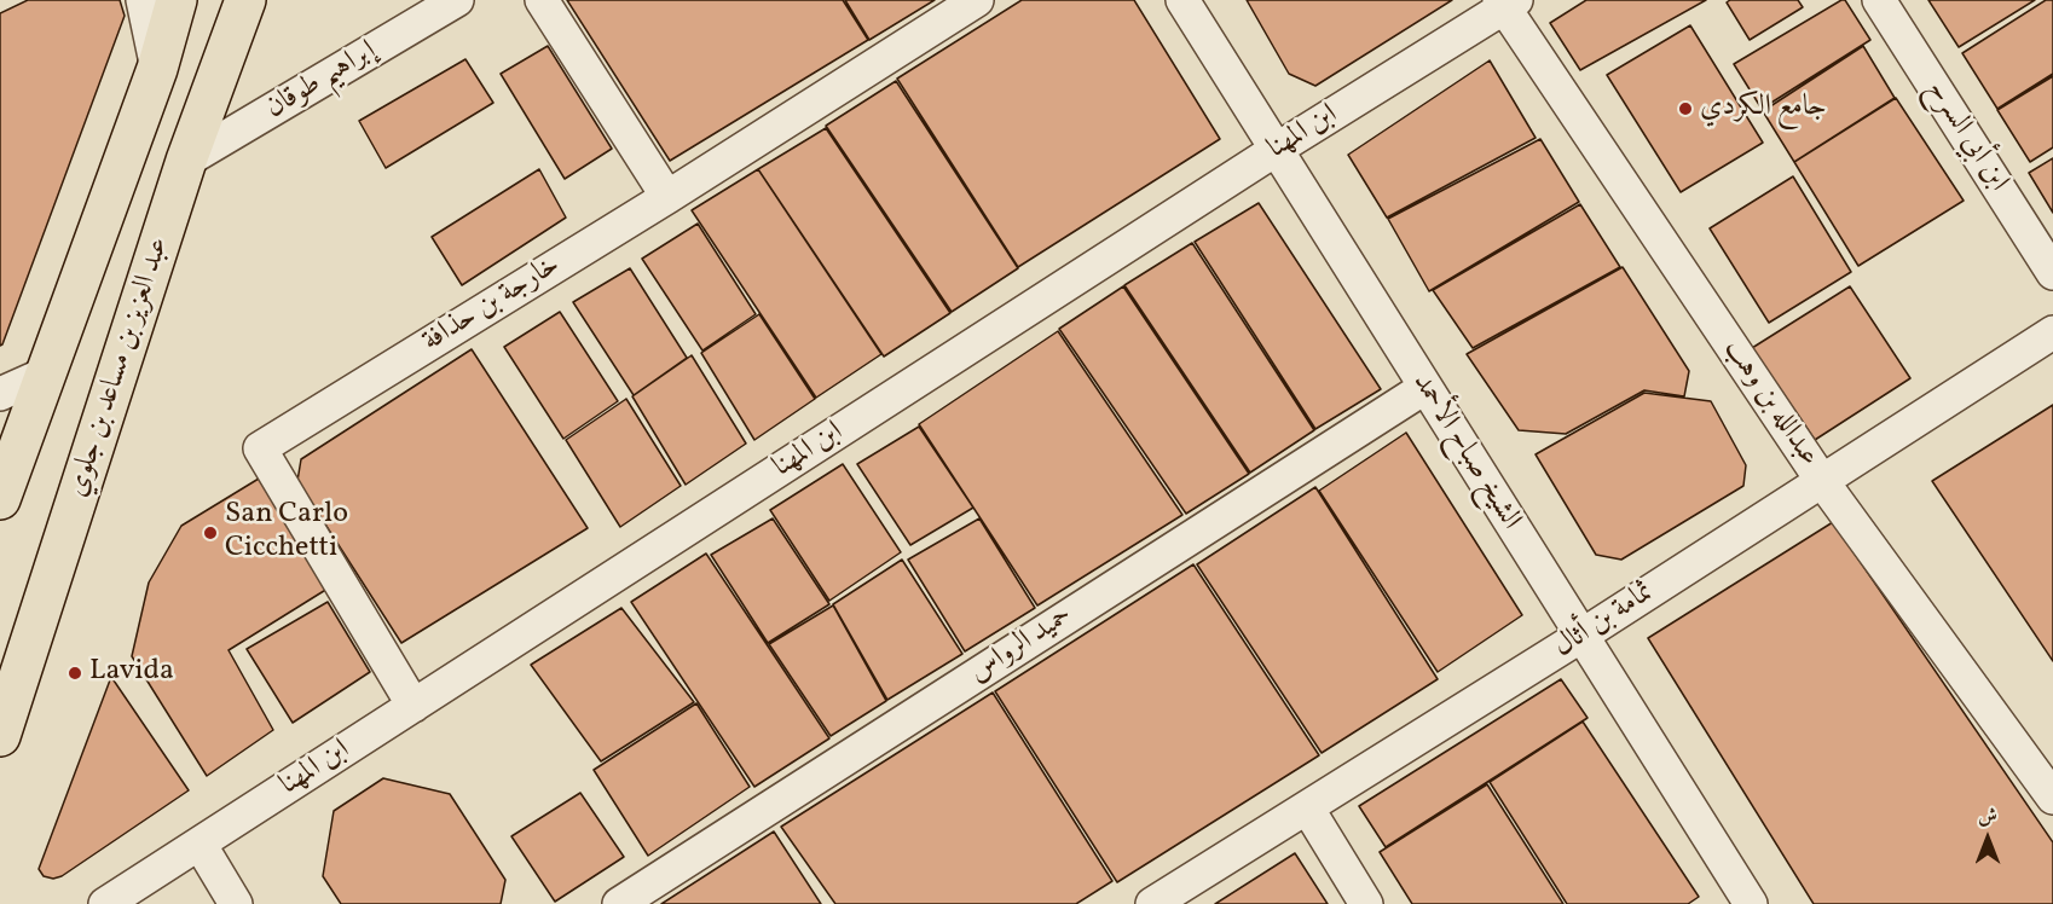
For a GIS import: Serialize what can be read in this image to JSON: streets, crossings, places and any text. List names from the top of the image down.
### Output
{
  "streets": {
    "main road": ["عبد العزيز بن مساعد بن جلوي"],
    "street": [
      "إبراهيم طوقان",
      "ابن المهنا",
      "ابن أبي السرح",
      "خارجة بن حذافة",
      "عبدالله بن وهب",
      "الشيخ صباح الأحمد",
      "ثمامة بن أثال",
      "حميد الرواس"
    ]
  },
  "crossings": [
    ["إبراهيم طوقان", "عبد العزيز بن مساعد بن جلوي"],
    ["ابن المهنا", "خارجة بن حذافة"],
    ["ابن المهنا", "عبدالله بن وهب"],
    ["ابن المهنا", "الشيخ صباح الأحمد"],
    ["عبدالله بن وهب", "ثمامة بن أثال"],
    ["الشيخ صباح الأحمد", "ثمامة بن أثال"],
    ["الشيخ صباح الأحمد", "حميد الرواس"]
  ],
  "places": ["جامع الكردي", "San Carlo Cicchetti", "Lavida"],
  "north": "top"
}
